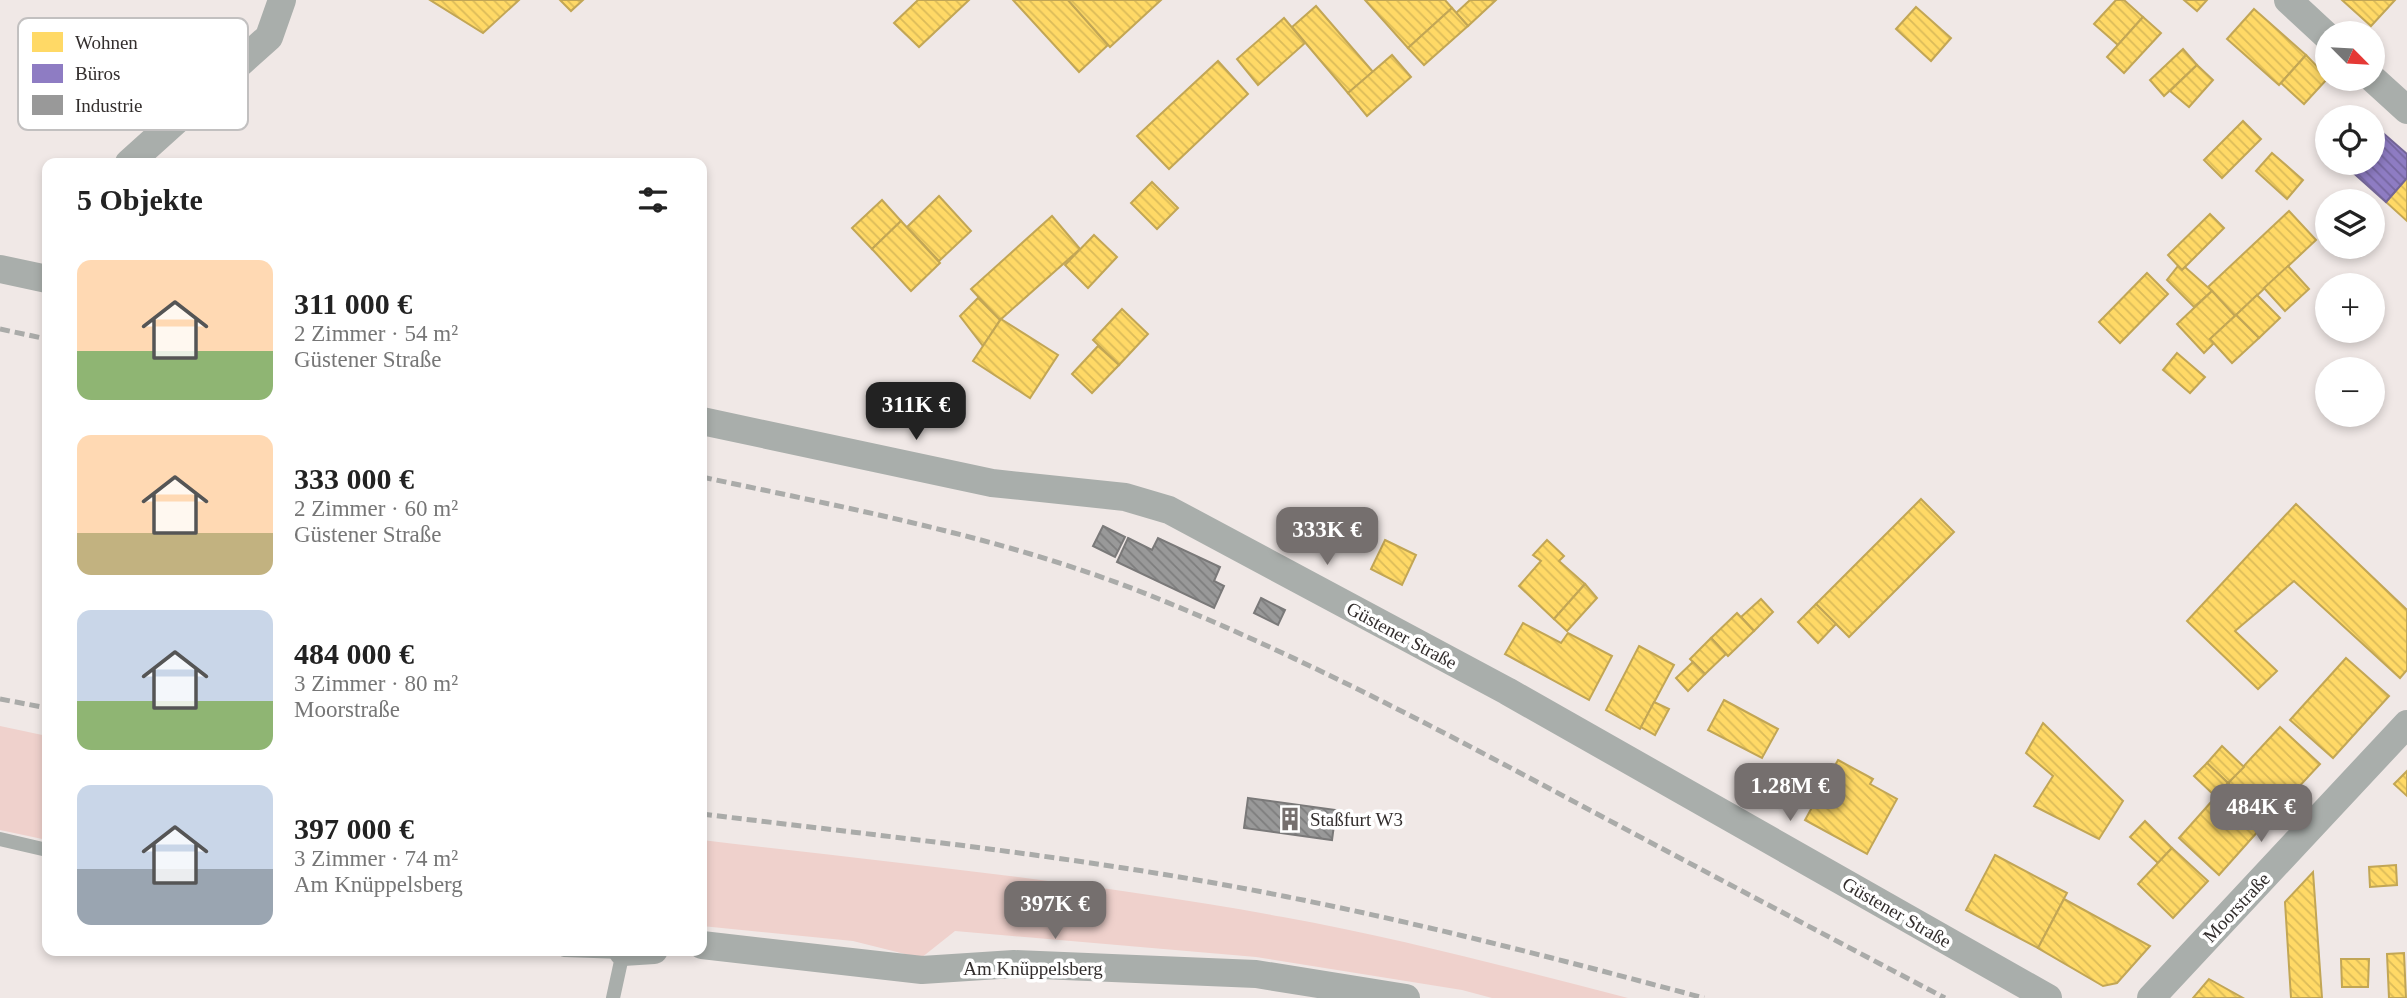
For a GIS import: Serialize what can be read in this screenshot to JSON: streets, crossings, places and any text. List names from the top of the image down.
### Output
{
  "streets": {
    "street": ["Güstener Straße", "Moorstraße", "Am Knüppelsberg"]
  },
  "places": {
    "building": ["Staßfurt W3"]
  },
  "legend": ["Wohnen", "Büros", "Industrie"],
  "north": "bottom right",
  "page": {
    "map_buttons": ["+", "−"],
    "heading": "5 Objekte",
    "list": [
      {
        "name": "311 000 €",
        "note": "2 Zimmer · 54 m² · Güstener Straße"
      },
      {
        "name": "333 000 €",
        "note": "2 Zimmer · 60 m² · Güstener Straße"
      },
      {
        "name": "484 000 €",
        "note": "3 Zimmer · 80 m² · Moorstraße"
      },
      {
        "name": "397 000 €",
        "note": "3 Zimmer · 74 m² · Am Knüppelsberg"
      }
    ],
    "price": [
      "311K €",
      "333K €",
      "1.28M €",
      "484K €",
      "397K €"
    ]
  }
}
